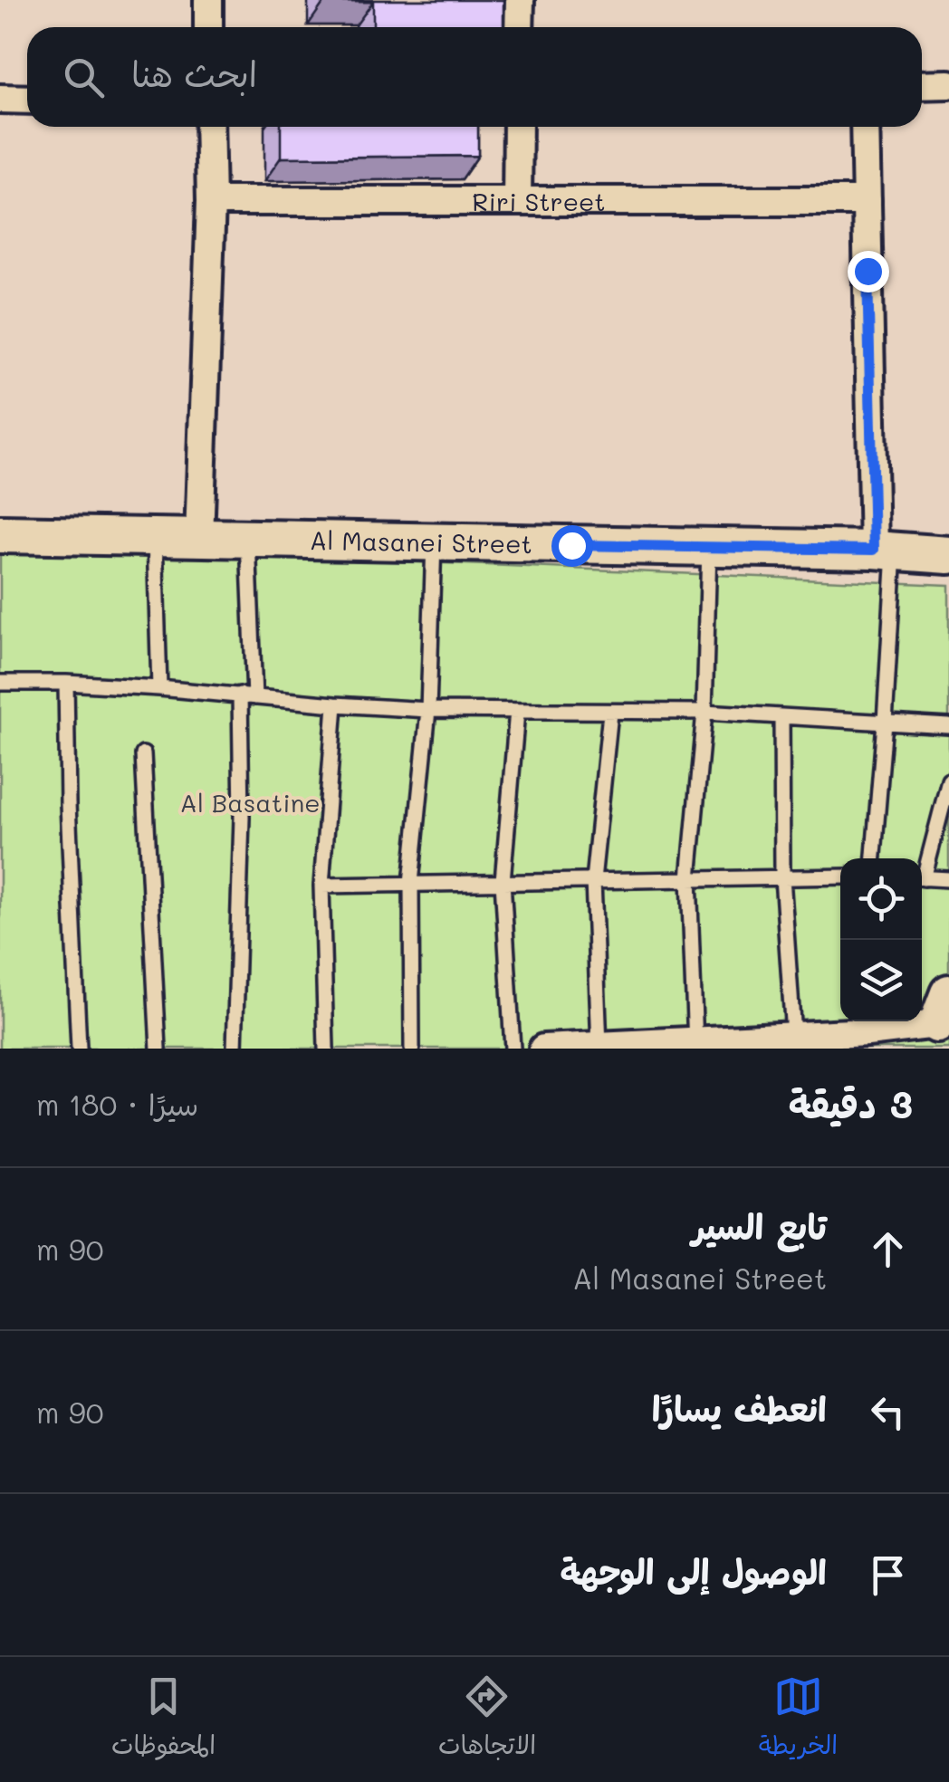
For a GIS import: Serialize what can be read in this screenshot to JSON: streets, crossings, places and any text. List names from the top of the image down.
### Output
{
  "streets": {
    "street": ["Riri Street", "Al Masanei Street"]
  },
  "parks": ["Al Basatine"],
  "page": {
    "search": "ابحث هنا",
    "heading": ["3 دقيقة", "سيرًا · 180 m"],
    "list": [
      ["تابع السير", "Al Masanei Street", "90 m"],
      ["انعطف يسارًا", "90 m"],
      "الوصول إلى الوجهة"
    ],
    "nav": ["الخريطة", "الاتجاهات", "المحفوظات"]
  }
}
